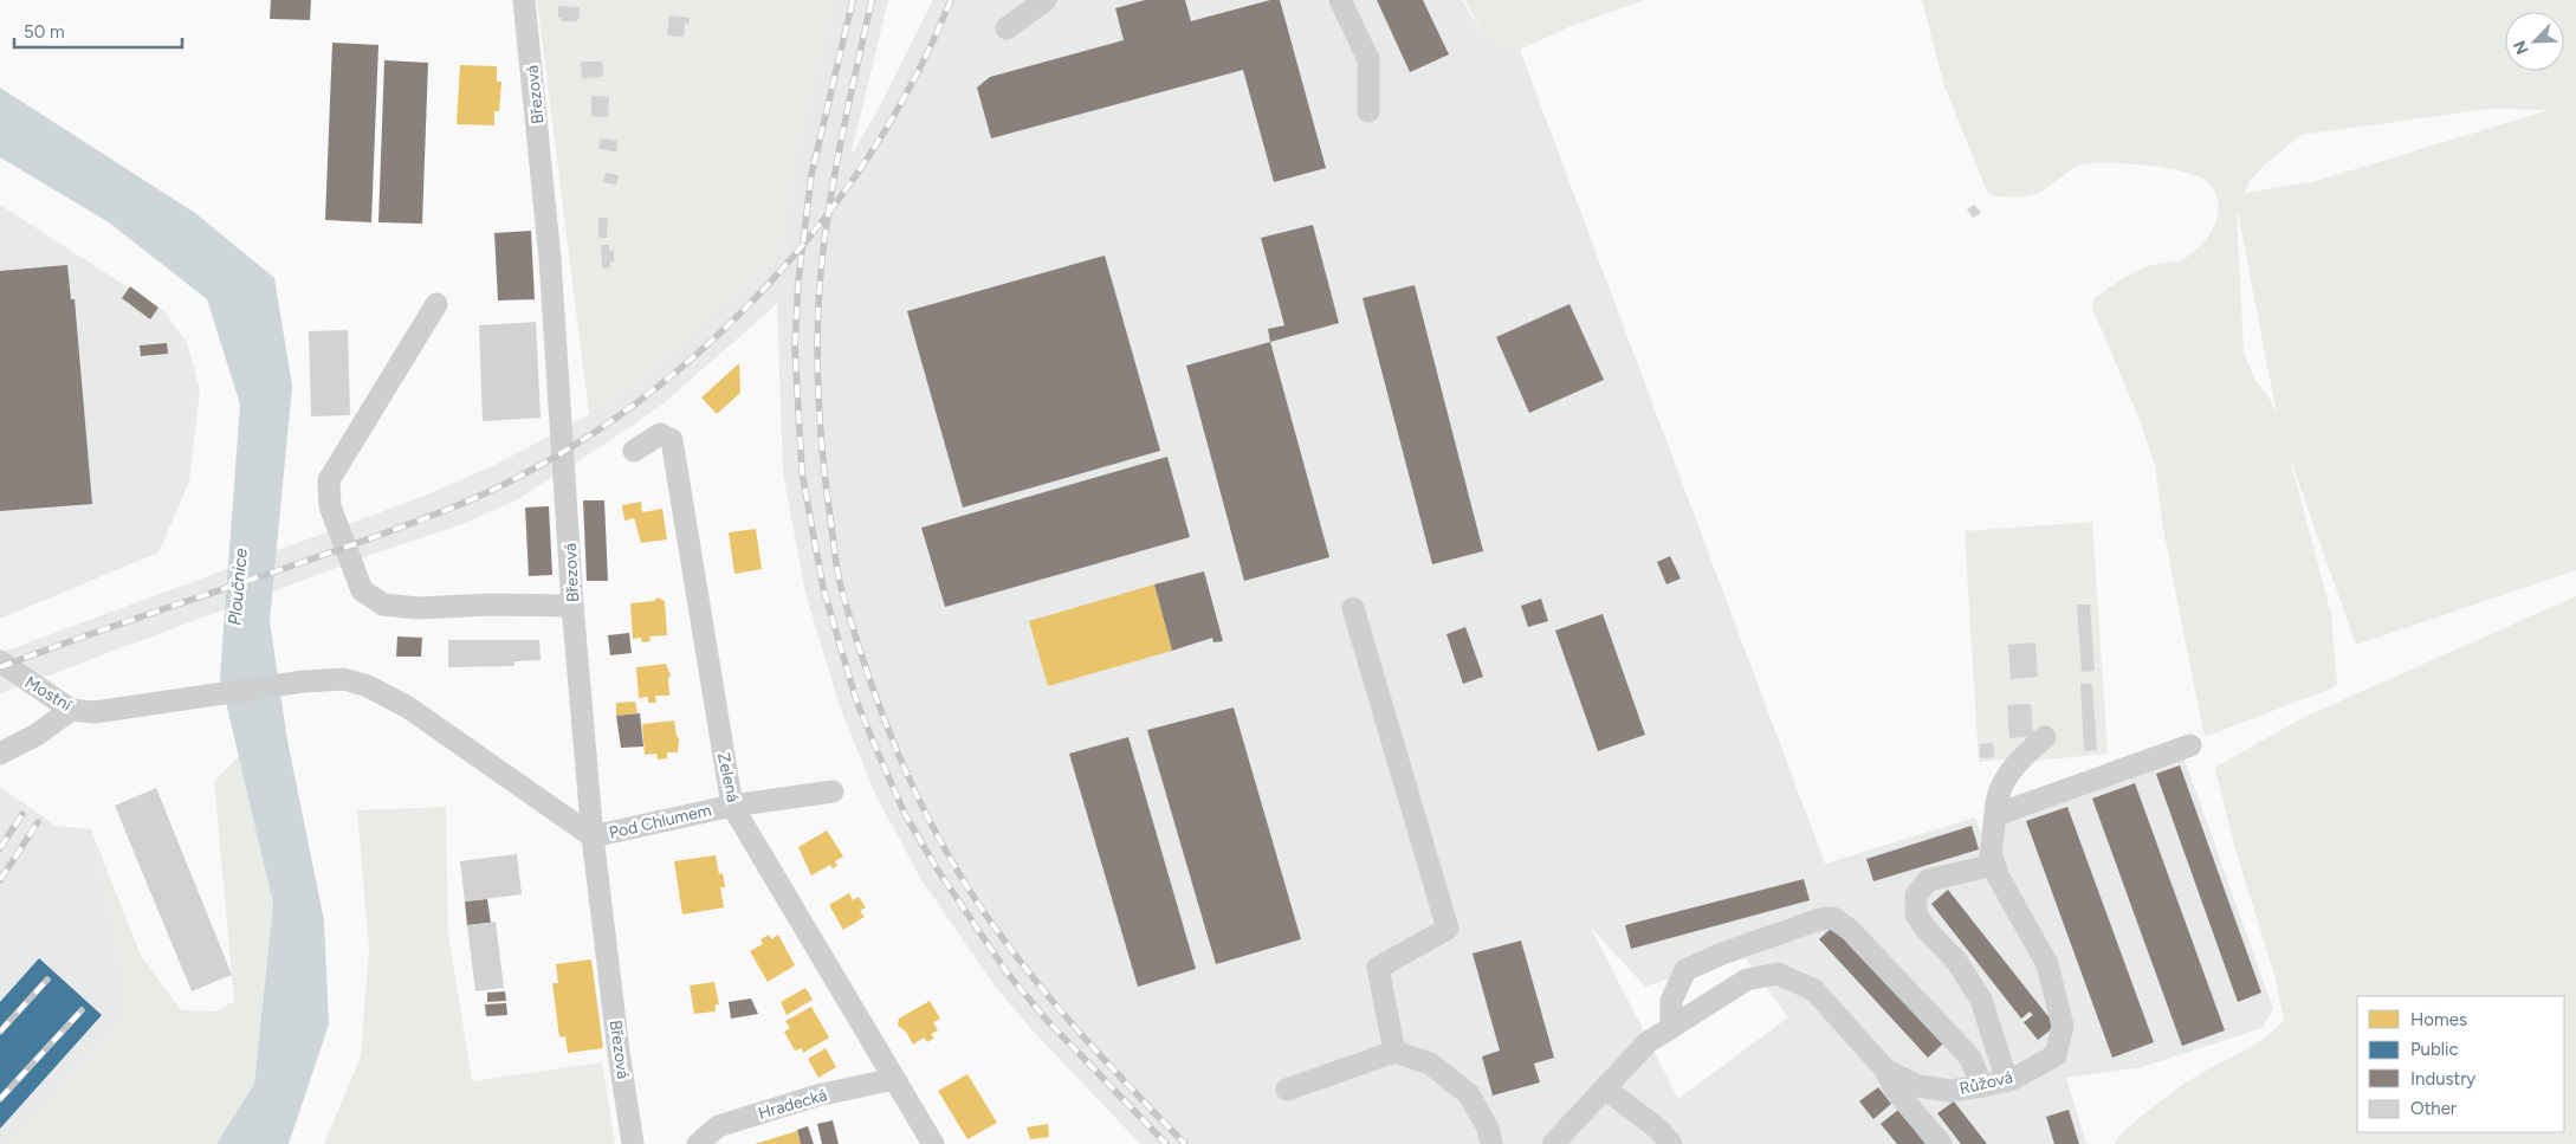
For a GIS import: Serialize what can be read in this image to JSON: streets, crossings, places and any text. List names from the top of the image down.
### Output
{
  "streets": {
    "street": [
      "Březová",
      "Mostní",
      "Zelená",
      "Pod Chlumem",
      "Růžová",
      "Hradecká"
    ]
  },
  "crossings": [
    ["Březová", "Mostní"],
    ["Březová", "Pod Chlumem"],
    ["Mostní", "Pod Chlumem"],
    ["Zelená", "Pod Chlumem"],
    ["Zelená", "Hradecká"]
  ],
  "water": ["Ploučnice"],
  "legend": [
    "Homes",
    "Public",
    "Industry",
    "Other"
  ],
  "scale_bar": "50 m",
  "north": "bottom left"
}
